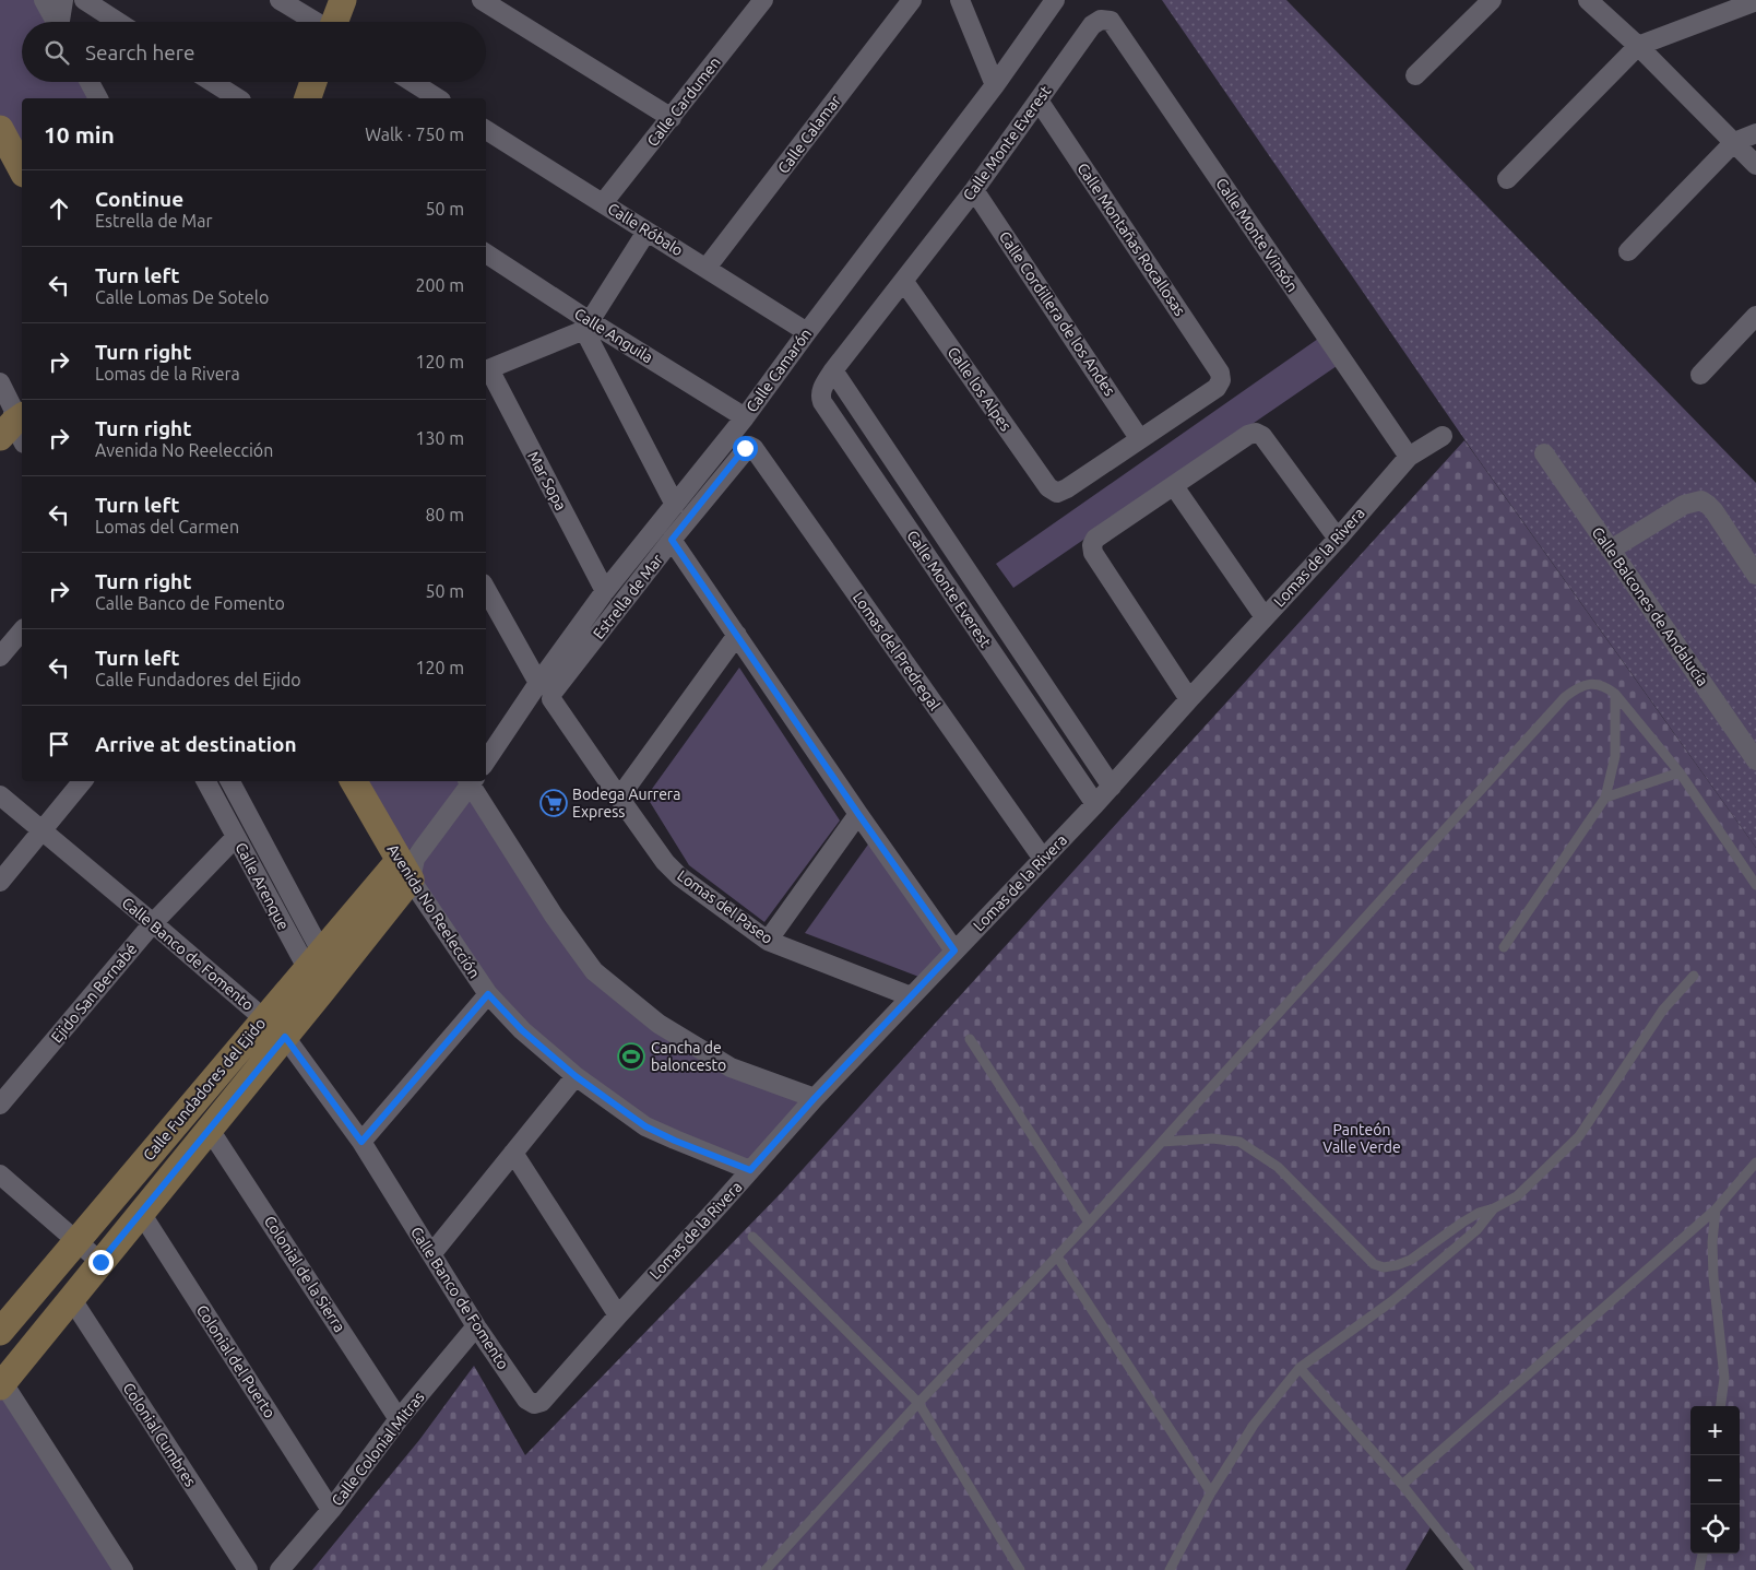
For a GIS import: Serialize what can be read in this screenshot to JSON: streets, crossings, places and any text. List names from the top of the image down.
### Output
{
  "streets": {
    "street": [
      "Calle Cardumen",
      "Calle Calamar",
      "Calle Monte Everest",
      "Calle Róbalo",
      "Calle Monte Vinsón",
      "Calle Montañas Rocallosas",
      "Calle Cordillera de los Andes",
      "Calle Anguila",
      "Calle Camarón",
      "Calle los Alpes",
      "Mar Sopa",
      "Lomas de la Rivera",
      "Estrella de Mar",
      "Calle Balcones de Andalucía",
      "Lomas del Predregal",
      "Calle Arenque",
      "Lomas del Paseo",
      "Avenida No Reelección",
      "Calle Banco de Fomento",
      "Ejido San Bernabé",
      "Calle Fundadores del Ejido",
      "Colonial de la Sierra",
      "Colonial del Puerto",
      "Colonial Cumbres",
      "Calle Colonial Mitras"
    ]
  },
  "crossings": [
    ["Calle Cardumen", "Calle Róbalo"],
    ["Calle Calamar", "Calle Róbalo"],
    ["Calle Monte Everest", "Calle Monte Vinsón"],
    ["Calle Monte Everest", "Calle Montañas Rocallosas"],
    ["Calle Monte Everest", "Calle Cordillera de los Andes"],
    ["Calle Monte Everest", "Calle los Alpes"],
    ["Calle Monte Everest", "Lomas de la Rivera"],
    ["Calle Róbalo", "Calle Camarón"],
    ["Calle Monte Vinsón", "Lomas de la Rivera"],
    ["Calle Montañas Rocallosas", "Calle Cordillera de los Andes"],
    ["Calle Montañas Rocallosas", "Calle los Alpes"],
    ["Calle Cordillera de los Andes", "Calle los Alpes"],
    ["Calle Anguila", "Calle Camarón"],
    ["Calle Camarón", "Mar Sopa"],
    ["Lomas de la Rivera", "Lomas del Predregal"],
    ["Lomas de la Rivera", "Lomas del Paseo"],
    ["Lomas de la Rivera", "Avenida No Reelección"],
    ["Lomas de la Rivera", "Calle Banco de Fomento"],
    ["Estrella de Mar", "Lomas del Predregal"],
    ["Estrella de Mar", "Lomas del Paseo"],
    ["Calle Arenque", "Ejido San Bernabé"],
    ["Calle Arenque", "Calle Fundadores del Ejido"],
    ["Avenida No Reelección", "Calle Fundadores del Ejido"],
    ["Calle Banco de Fomento", "Ejido San Bernabé"],
    ["Calle Banco de Fomento", "Calle Fundadores del Ejido"],
    ["Calle Banco de Fomento", "Calle Colonial Mitras"],
    ["Calle Fundadores del Ejido", "Colonial de la Sierra"],
    ["Calle Fundadores del Ejido", "Colonial del Puerto"],
    ["Calle Fundadores del Ejido", "Colonial Cumbres"],
    ["Colonial de la Sierra", "Calle Colonial Mitras"],
    ["Colonial del Puerto", "Calle Colonial Mitras"]
  ],
  "parks": ["Panteón Valle Verde"],
  "places": {
    "supermarket": ["Bodega Aurrera Express"],
    "sports": ["Cancha de baloncesto"]
  },
  "page": {
    "search": "Search here",
    "heading": ["10 min", "Walk · 750 m"],
    "list": [
      ["Continue", "Estrella de Mar", "50 m"],
      ["Turn left", "Calle Lomas De Sotelo", "200 m"],
      ["Turn right", "Lomas de la Rivera", "120 m"],
      ["Turn right", "Avenida No Reelección", "130 m"],
      ["Turn left", "Lomas del Carmen", "80 m"],
      ["Turn right", "Calle Banco de Fomento", "50 m"],
      ["Turn left", "Calle Fundadores del Ejido", "120 m"],
      "Arrive at destination"
    ],
    "map_buttons": ["+", "−"]
  }
}
